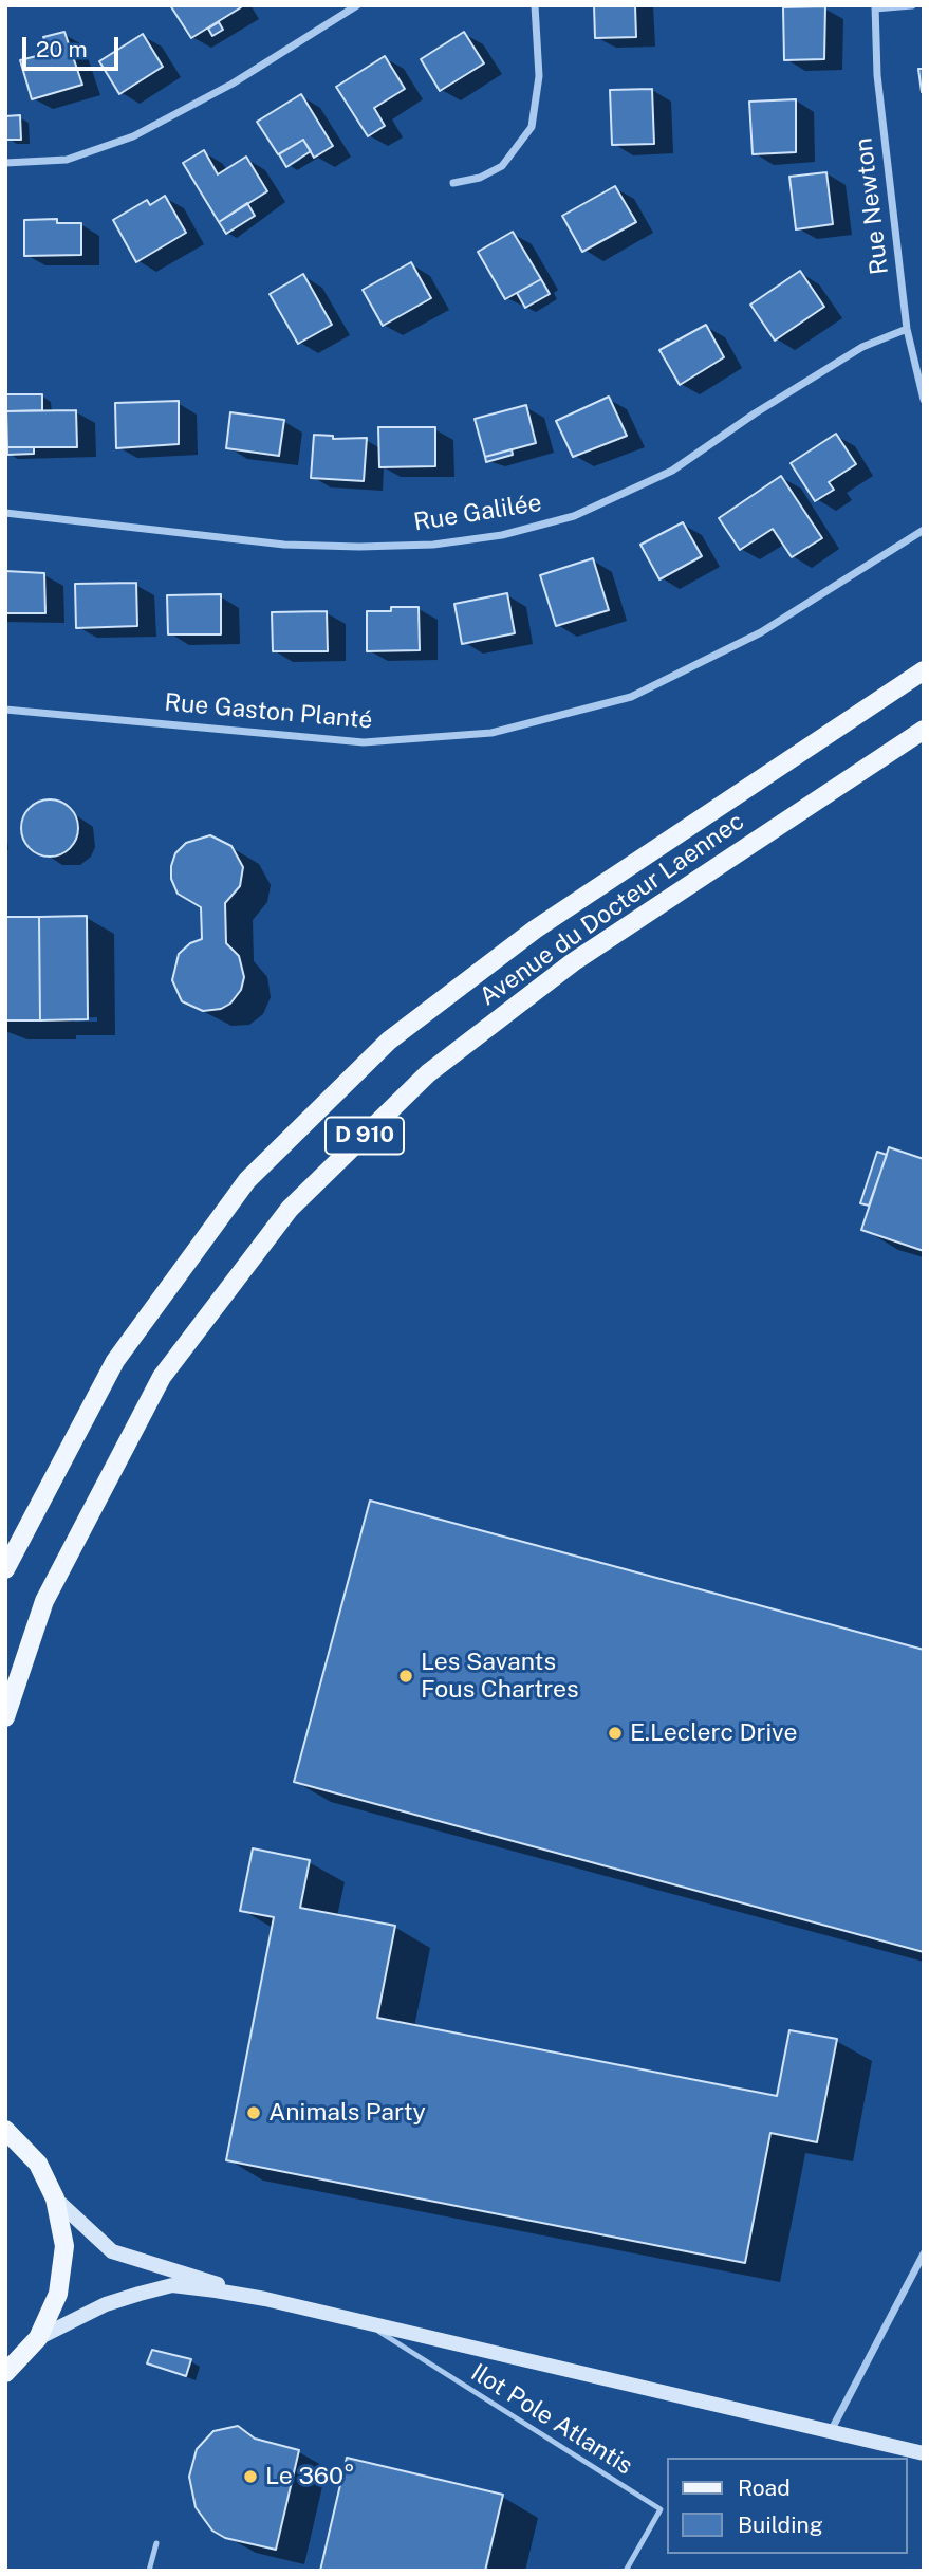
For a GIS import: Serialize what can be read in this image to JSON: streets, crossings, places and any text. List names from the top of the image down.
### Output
{
  "streets": {
    "main road": ["Avenue du Docteur Laennec", "D 910"],
    "street": ["Rue Newton", "Rue Galilée", "Rue Gaston Planté"],
    "lane": ["Ilot Pole Atlantis"]
  },
  "crossings": [
    ["Rue Newton", "Rue Galilée"]
  ],
  "places": [
    "Les Savants Fous Chartres",
    "E.Leclerc Drive",
    "Animals Party",
    "Le 360°"
  ],
  "legend": ["Road", "Building"],
  "scale_bar": "20 m"
}
